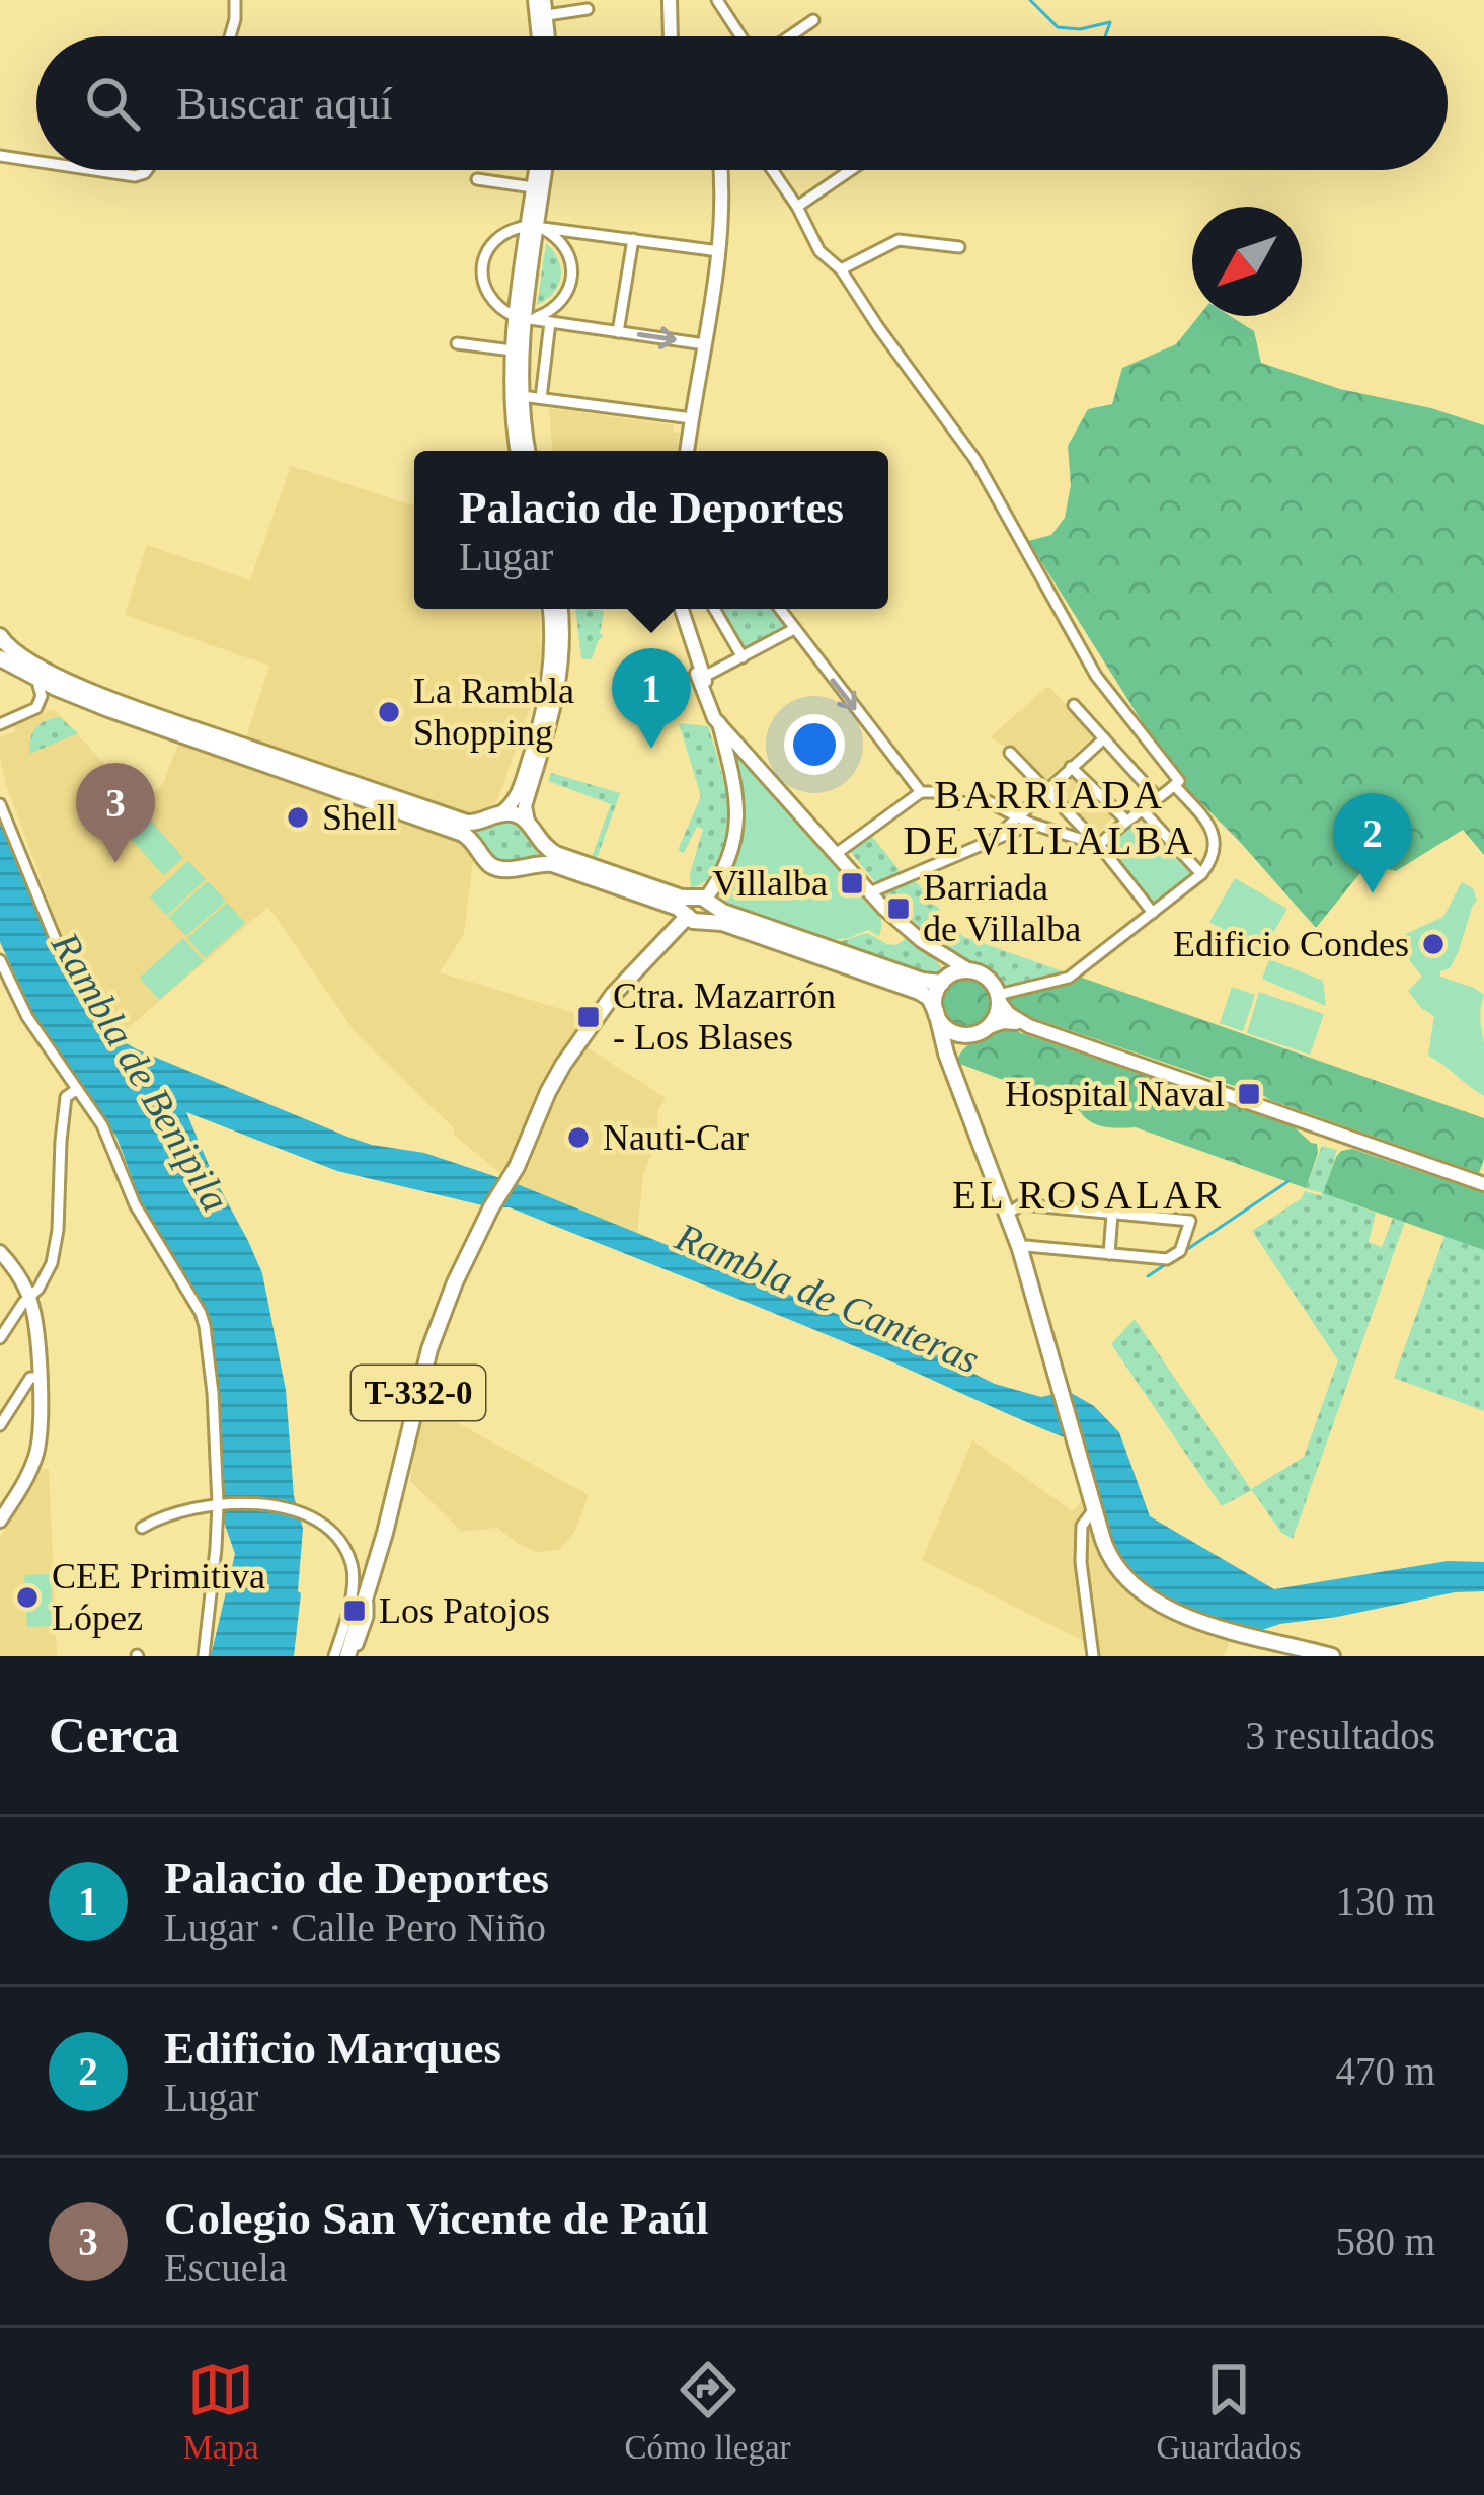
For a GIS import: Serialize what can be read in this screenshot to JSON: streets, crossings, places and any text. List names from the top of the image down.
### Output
{
  "streets": {
    "main road": ["T-332-0"]
  },
  "districts": ["BARRIADA DE VILLALBA", "EL ROSALAR"],
  "water": ["Rambla de Benipila", "Rambla de Canteras"],
  "places": {
    "other": [
      "La Rambla Shopping",
      "Shell",
      "Edificio Condes",
      "Nauti-Car",
      "CEE Primitiva López"
    ],
    "transit": [
      "Villalba",
      "Barriada de Villalba",
      "Ctra. Mazarrón - Los Blases",
      "Hospital Naval",
      "Los Patojos"
    ]
  },
  "north": "bottom left",
  "page": {
    "search": "Buscar aquí",
    "popup": ["Palacio de Deportes", "Lugar"],
    "pins": ["1", "3", "2"],
    "heading": ["Cerca", "3 resultados"],
    "list": [
      {
        "mark": "1",
        "name": "Palacio de Deportes",
        "note": "Lugar · Calle Pero Niño",
        "value": "130 m"
      },
      {
        "mark": "2",
        "name": "Edificio Marques",
        "note": "Lugar",
        "value": "470 m"
      },
      {
        "mark": "3",
        "name": "Colegio San Vicente de Paúl",
        "note": "Escuela",
        "value": "580 m"
      }
    ],
    "nav": ["Mapa", "Cómo llegar", "Guardados"]
  }
}
